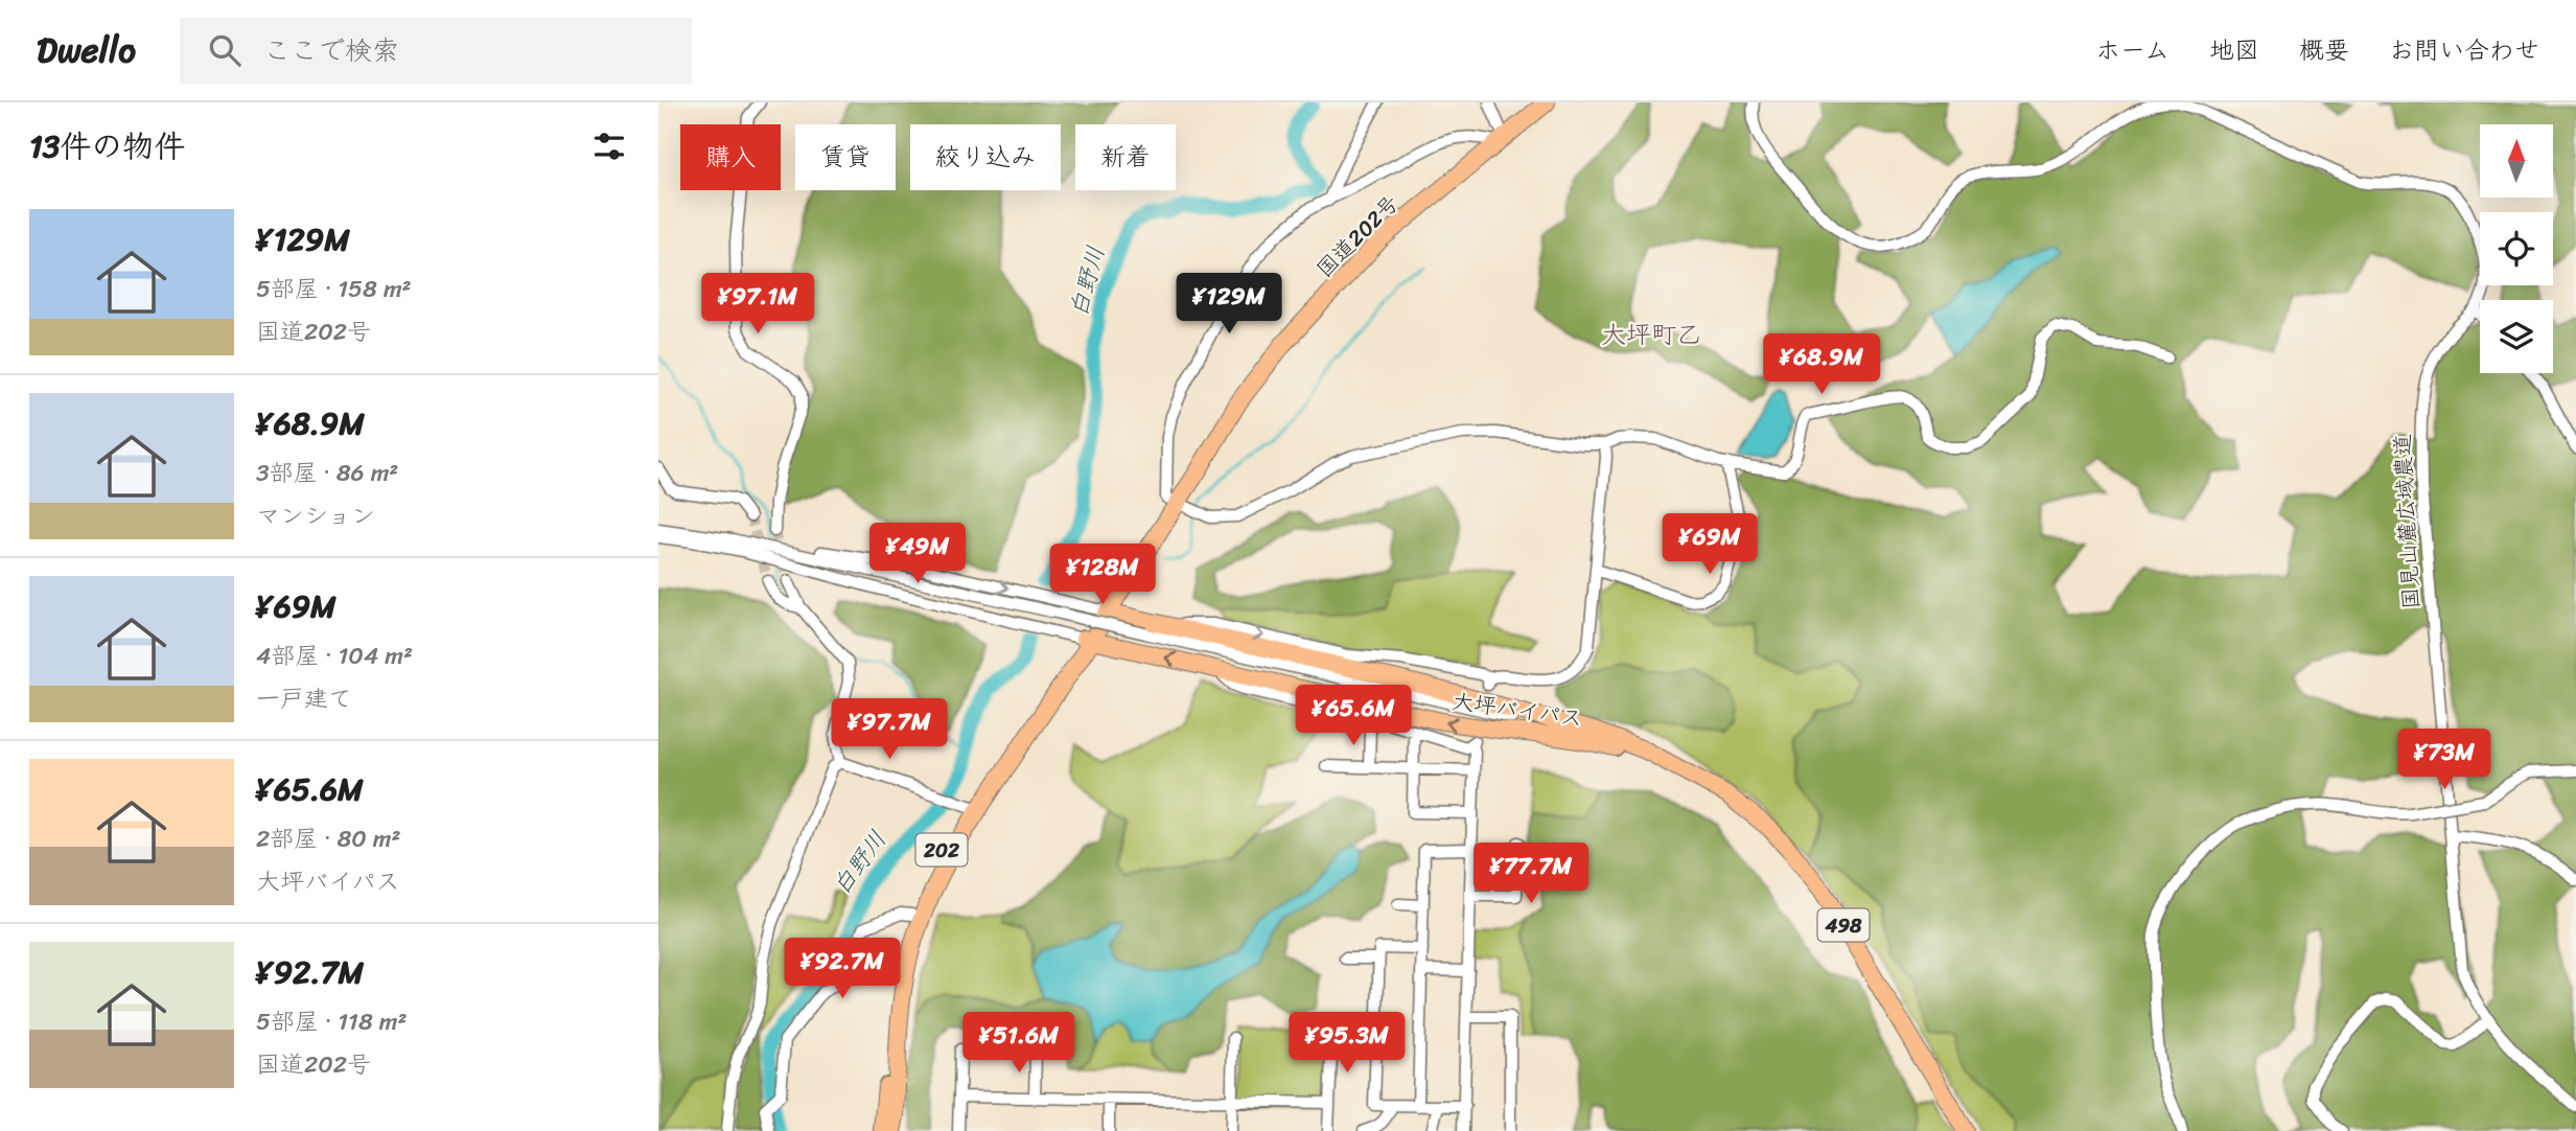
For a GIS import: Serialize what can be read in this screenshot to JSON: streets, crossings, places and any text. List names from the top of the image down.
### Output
{
  "streets": {
    "highway": [
      "国道202号",
      "大坪バイパス",
      "202",
      "498"
    ],
    "street": ["国見山麓広域農道"]
  },
  "crossings": [
    ["国道202号", "大坪バイパス"]
  ],
  "districts": ["大坪町乙"],
  "water": ["白野川"],
  "north": "top",
  "page": {
    "header": "Dwello",
    "search": "ここで検索",
    "nav": [
      "ホーム",
      "地図",
      "概要",
      "お問い合わせ"
    ],
    "heading": "13件の物件",
    "chip": [
      "購入",
      "賃貸",
      "絞り込み",
      "新着"
    ],
    "list": [
      {
        "name": "¥129M",
        "note": "5部屋 · 158 m² · 国道202号"
      },
      {
        "name": "¥68.9M",
        "note": "3部屋 · 86 m² · マンション"
      },
      {
        "name": "¥69M",
        "note": "4部屋 · 104 m² · 一戸建て"
      },
      {
        "name": "¥65.6M",
        "note": "2部屋 · 80 m² · 大坪バイパス"
      },
      {
        "name": "¥92.7M",
        "note": "5部屋 · 118 m² · 国道202号"
      }
    ],
    "price": [
      "¥97.1M",
      "¥129M",
      "¥68.9M",
      "¥69M",
      "¥49M",
      "¥128M",
      "¥65.6M",
      "¥97.7M",
      "¥73M",
      "¥77.7M",
      "¥92.7M",
      "¥51.6M",
      "¥95.3M"
    ]
  }
}
